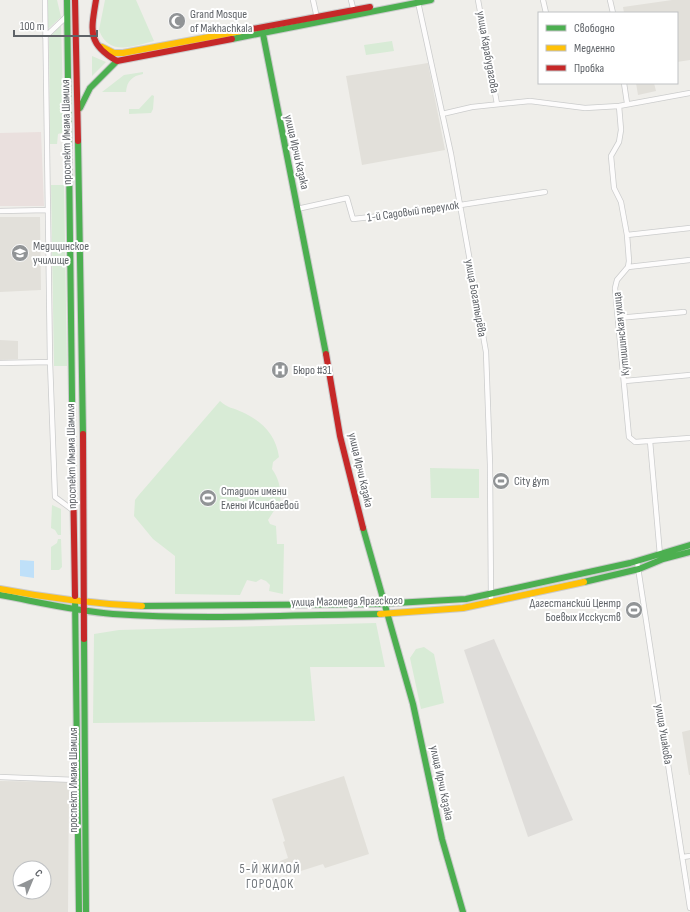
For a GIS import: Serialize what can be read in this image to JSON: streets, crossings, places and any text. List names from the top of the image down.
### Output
{
  "streets": {
    "main road": ["проспект Имама Шамиля", "улица Ирчи Казака", "улица Магомеда Ярагского"],
    "street": [
      "улица Карабудагова",
      "1-й Садовый переулок",
      "улица Богатырёва",
      "Кутишинская улица",
      "улица Ушакова"
    ]
  },
  "crossings": [
    ["проспект Имама Шамиля", "улица Магомеда Ярагского"],
    ["улица Ирчи Казака", "1-й Садовый переулок"],
    ["улица Ирчи Казака", "улица Магомеда Ярагского"],
    ["1-й Садовый переулок", "улица Богатырёва"],
    ["улица Богатырёва", "улица Магомеда Ярагского"],
    ["улица Магомеда Ярагского", "улица Ушакова"]
  ],
  "districts": ["5-Й ЖИЛОЙ ГОРОДОК"],
  "places": {
    "mosque": ["Grand Mosque of Makhachkala"],
    "school or university": ["Медицинское училище"],
    "hospital": ["Бюро #31"],
    "sports": ["City gym", "Стадион имени Елены Исинбаевой", "Дагестанский Центр Боевых Исскуств"]
  },
  "legend": ["Свободно", "Медленно", "Пробка"],
  "scale_bar": "100 m",
  "north": "top right"
}
